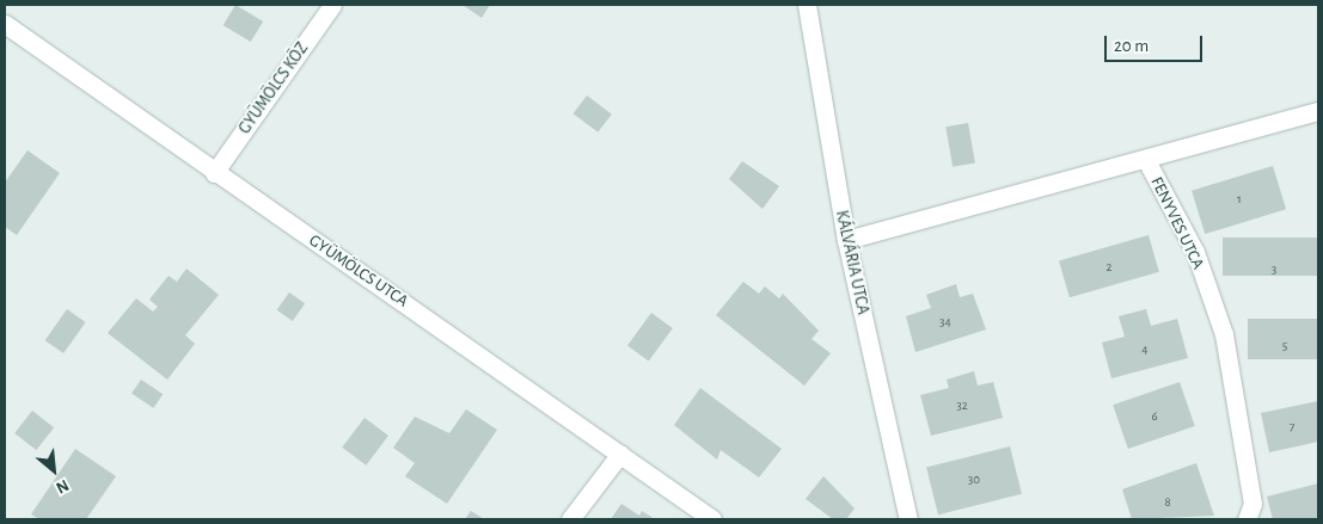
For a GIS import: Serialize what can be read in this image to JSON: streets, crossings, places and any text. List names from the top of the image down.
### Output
{
  "streets": {
    "street": [
      "GYÜMÖLCS KÖZ",
      "FENYVES UTCA",
      "KÁLVÁRIA UTCA",
      "GYÜMÖLCS UTCA"
    ]
  },
  "crossings": [
    ["GYÜMÖLCS KÖZ", "GYÜMÖLCS UTCA"],
    ["FENYVES UTCA", "KÁLVÁRIA UTCA"]
  ],
  "house_numbers": [
    "1",
    "2",
    "3",
    "34",
    "5",
    "4",
    "32",
    "6",
    "7",
    "30",
    "8"
  ],
  "scale_bar": "20 m",
  "north": "bottom right"
}
